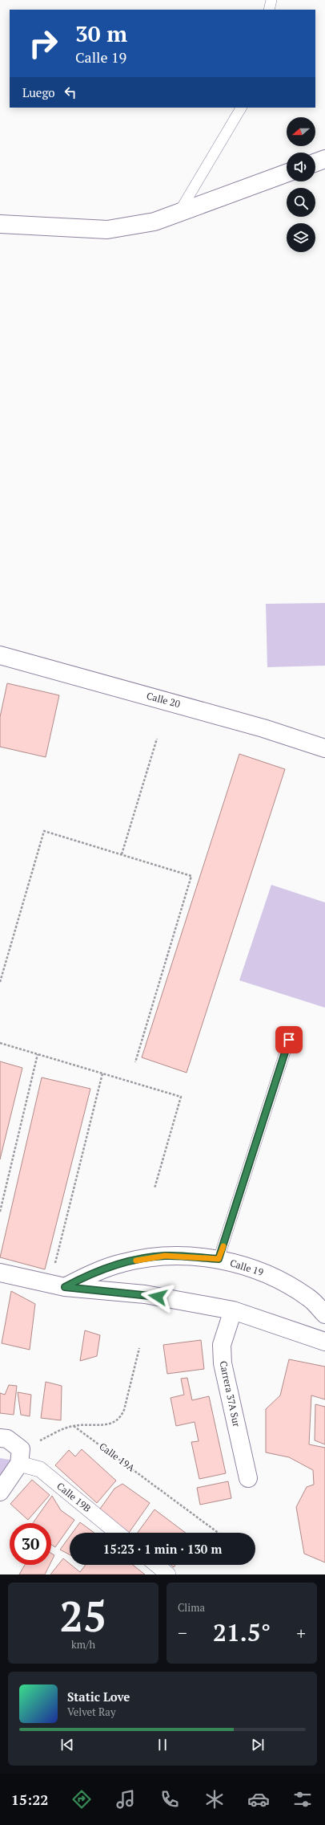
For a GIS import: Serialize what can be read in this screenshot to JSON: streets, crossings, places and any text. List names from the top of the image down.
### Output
{
  "streets": {
    "street": [
      "Calle 20",
      "Calle 19",
      "Carrera 37A Sur",
      "Calle 19B"
    ],
    "path": ["Calle 19A"]
  },
  "north": "left",
  "page": {
    "turn": ["30 m", "Calle 19"],
    "then": "Luego",
    "limit": "30",
    "trip": "15:23 · 1 min · 130 m",
    "tile": [
      ["25", "km/h"],
      "Clima"
    ],
    "heat": ["−", "21.5°", "+"],
    "song": ["Static Love", "Velvet Ray"],
    "tabs": "15:22"
  }
}
